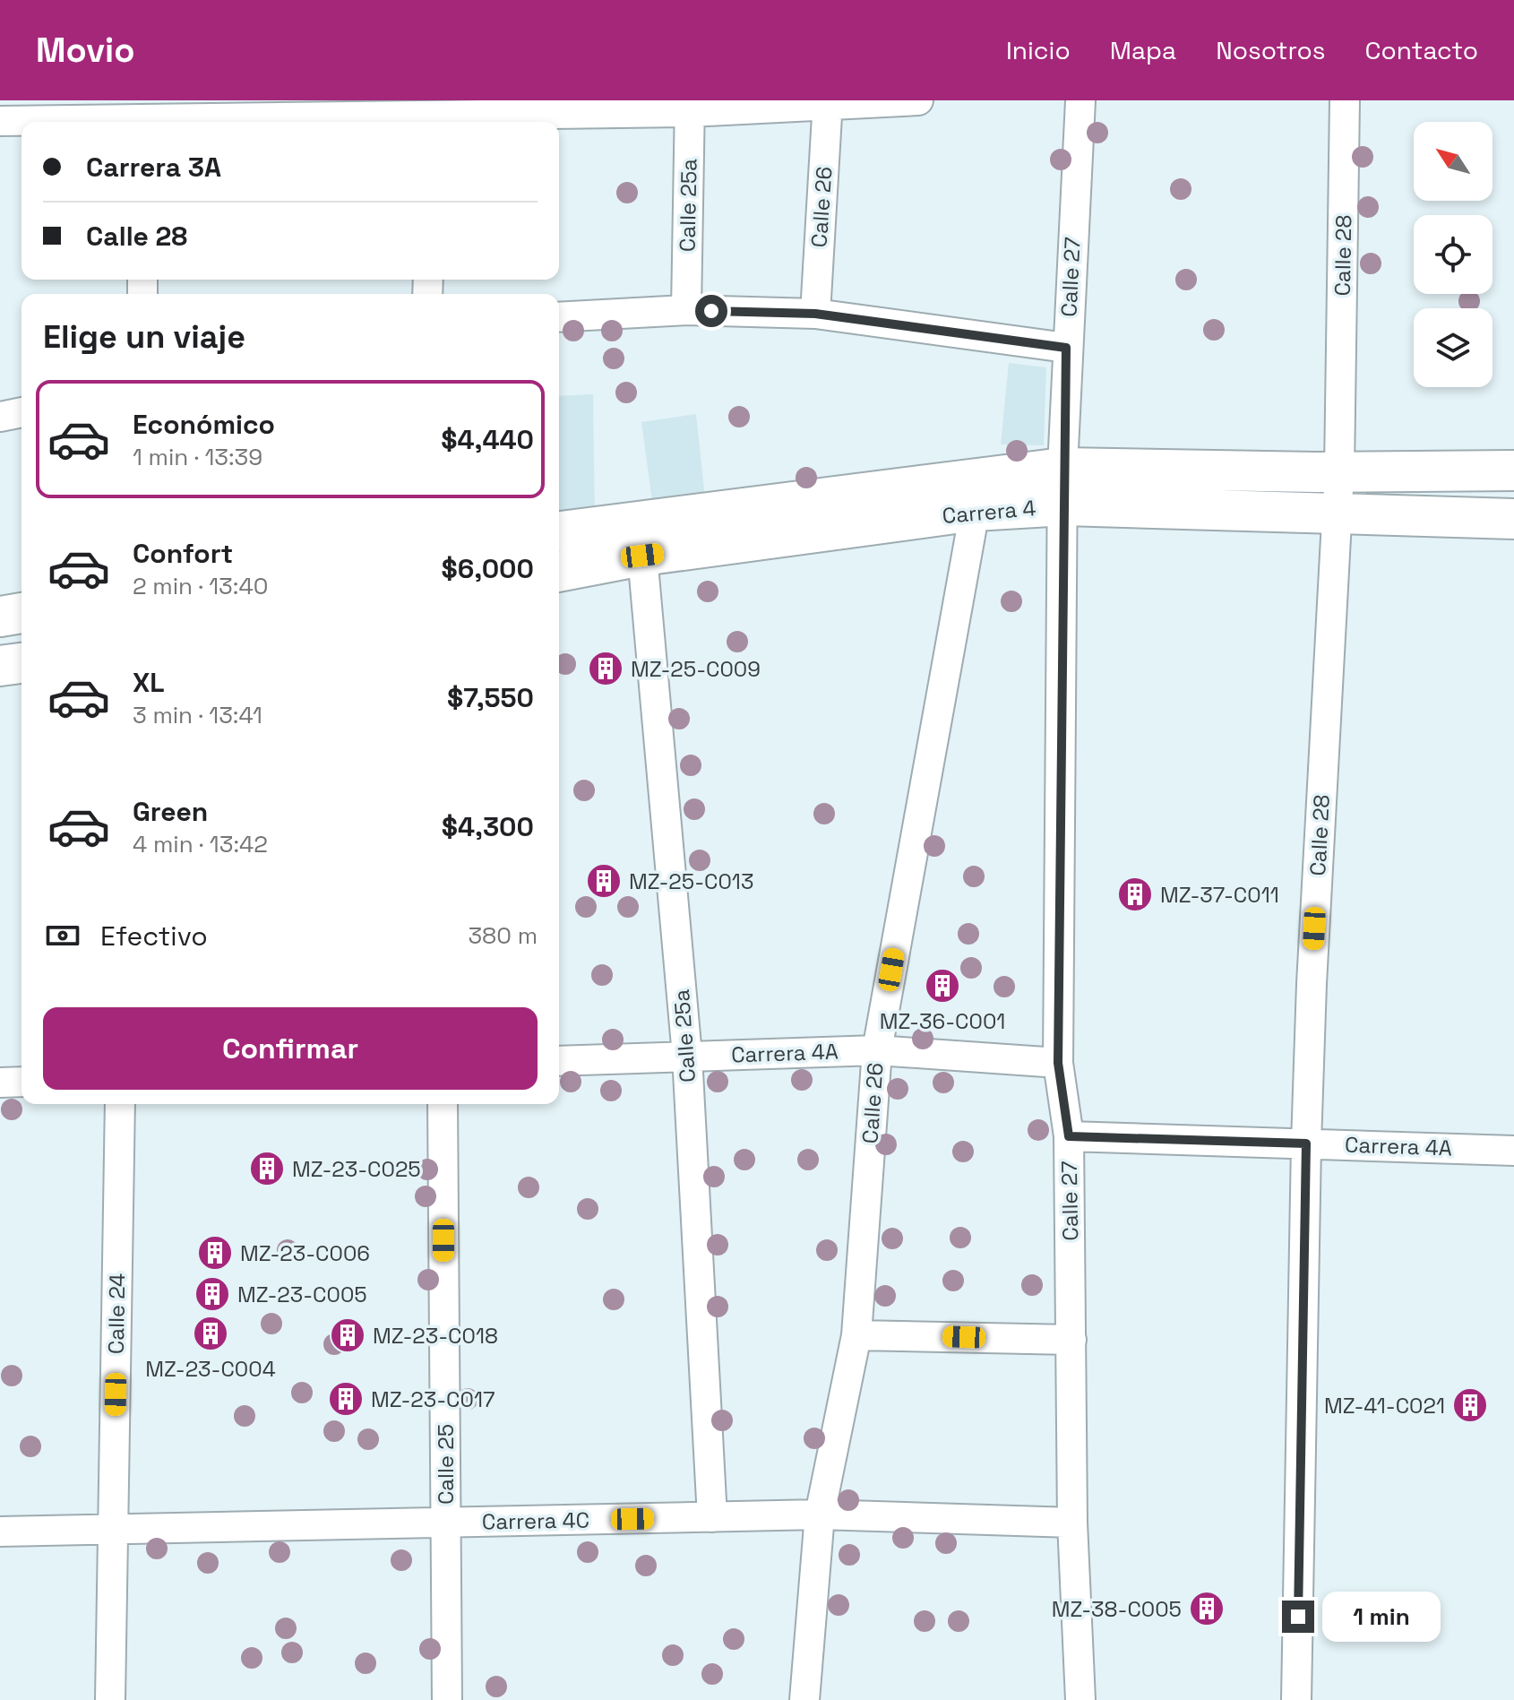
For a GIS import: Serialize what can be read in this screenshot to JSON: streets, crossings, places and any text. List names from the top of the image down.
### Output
{
  "streets": {
    "main road": ["Carrera 4"],
    "street": [
      "Calle 25a",
      "Calle 26",
      "Calle 28",
      "Calle 27",
      "Carrera 4A",
      "Calle 24",
      "Calle 25",
      "Carrera 4C"
    ]
  },
  "crossings": [
    ["Calle 25a", "Carrera 4"],
    ["Calle 25a", "Carrera 4A"],
    ["Calle 25a", "Carrera 4C"],
    ["Calle 26", "Carrera 4"],
    ["Calle 26", "Carrera 4A"],
    ["Calle 26", "Carrera 4C"],
    ["Calle 28", "Carrera 4"],
    ["Calle 28", "Carrera 4A"],
    ["Calle 27", "Carrera 4"],
    ["Calle 27", "Carrera 4A"],
    ["Calle 27", "Carrera 4C"],
    ["Calle 24", "Carrera 4C"],
    ["Calle 25", "Carrera 4C"]
  ],
  "places": {
    "building": [
      "MZ-25-C009",
      "MZ-25-C013",
      "MZ-37-C011",
      "MZ-36-C001",
      "MZ-23-C025",
      "MZ-23-C006",
      "MZ-23-C005",
      "MZ-23-C004",
      "MZ-23-C018",
      "MZ-23-C017",
      "MZ-41-C021",
      "MZ-38-C005"
    ]
  },
  "north": "top left",
  "page": {
    "header": "Movio",
    "nav": [
      "Inicio",
      "Mapa",
      "Nosotros",
      "Contacto"
    ],
    "banner": ["Carrera 3A", "Calle 28"],
    "heading": "Elige un viaje",
    "list": [
      {
        "name": "Económico",
        "note": "1 min · 13:39",
        "value": "$4,440"
      },
      {
        "name": "Confort",
        "note": "2 min · 13:40",
        "value": "$6,000"
      },
      {
        "name": "XL",
        "note": "3 min · 13:41",
        "value": "$7,550"
      },
      {
        "name": "Green",
        "note": "4 min · 13:42",
        "value": "$4,300"
      }
    ],
    "pay": ["Efectivo", "380 m"],
    "buttons": "Confirmar",
    "bubble": "1 min"
  }
}
